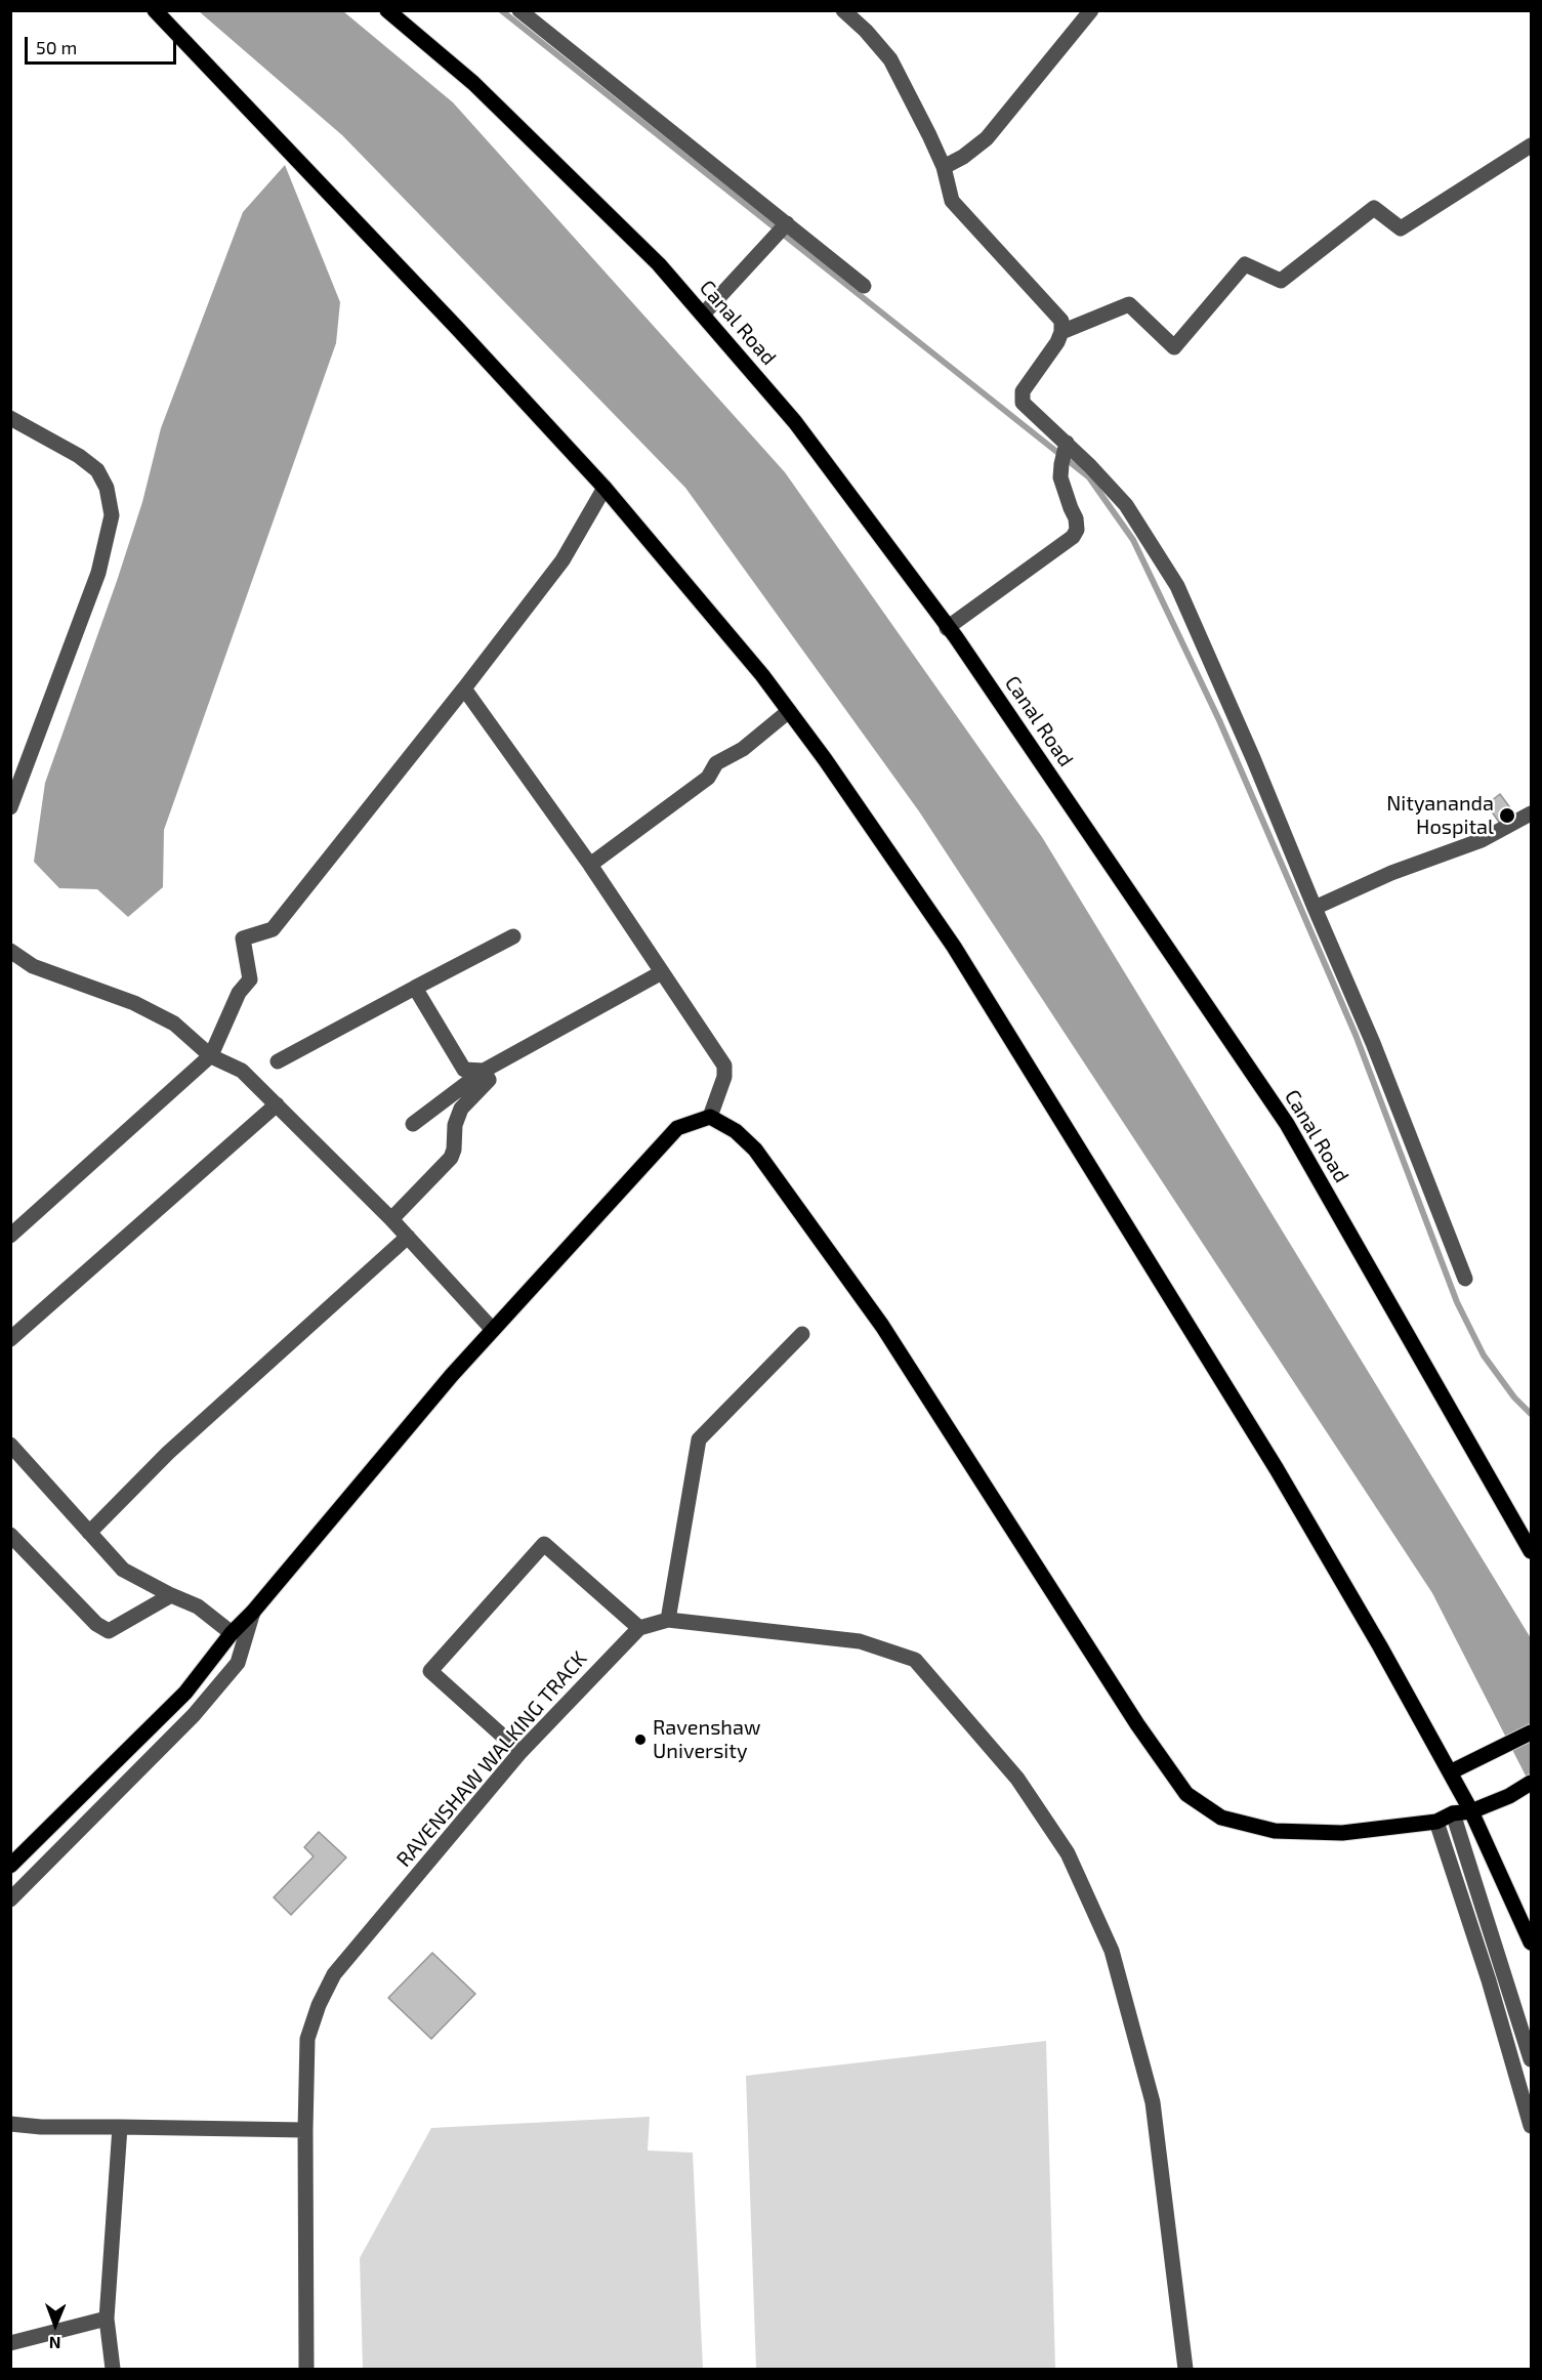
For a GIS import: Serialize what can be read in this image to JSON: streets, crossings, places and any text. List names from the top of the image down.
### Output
{
  "streets": {
    "main road": ["Canal Road"],
    "street": ["RAVENSHAW WALKING TRACK"]
  },
  "places": ["Nityananda Hospital", "Ravenshaw University"],
  "scale_bar": "50 m",
  "north": "bottom"
}
